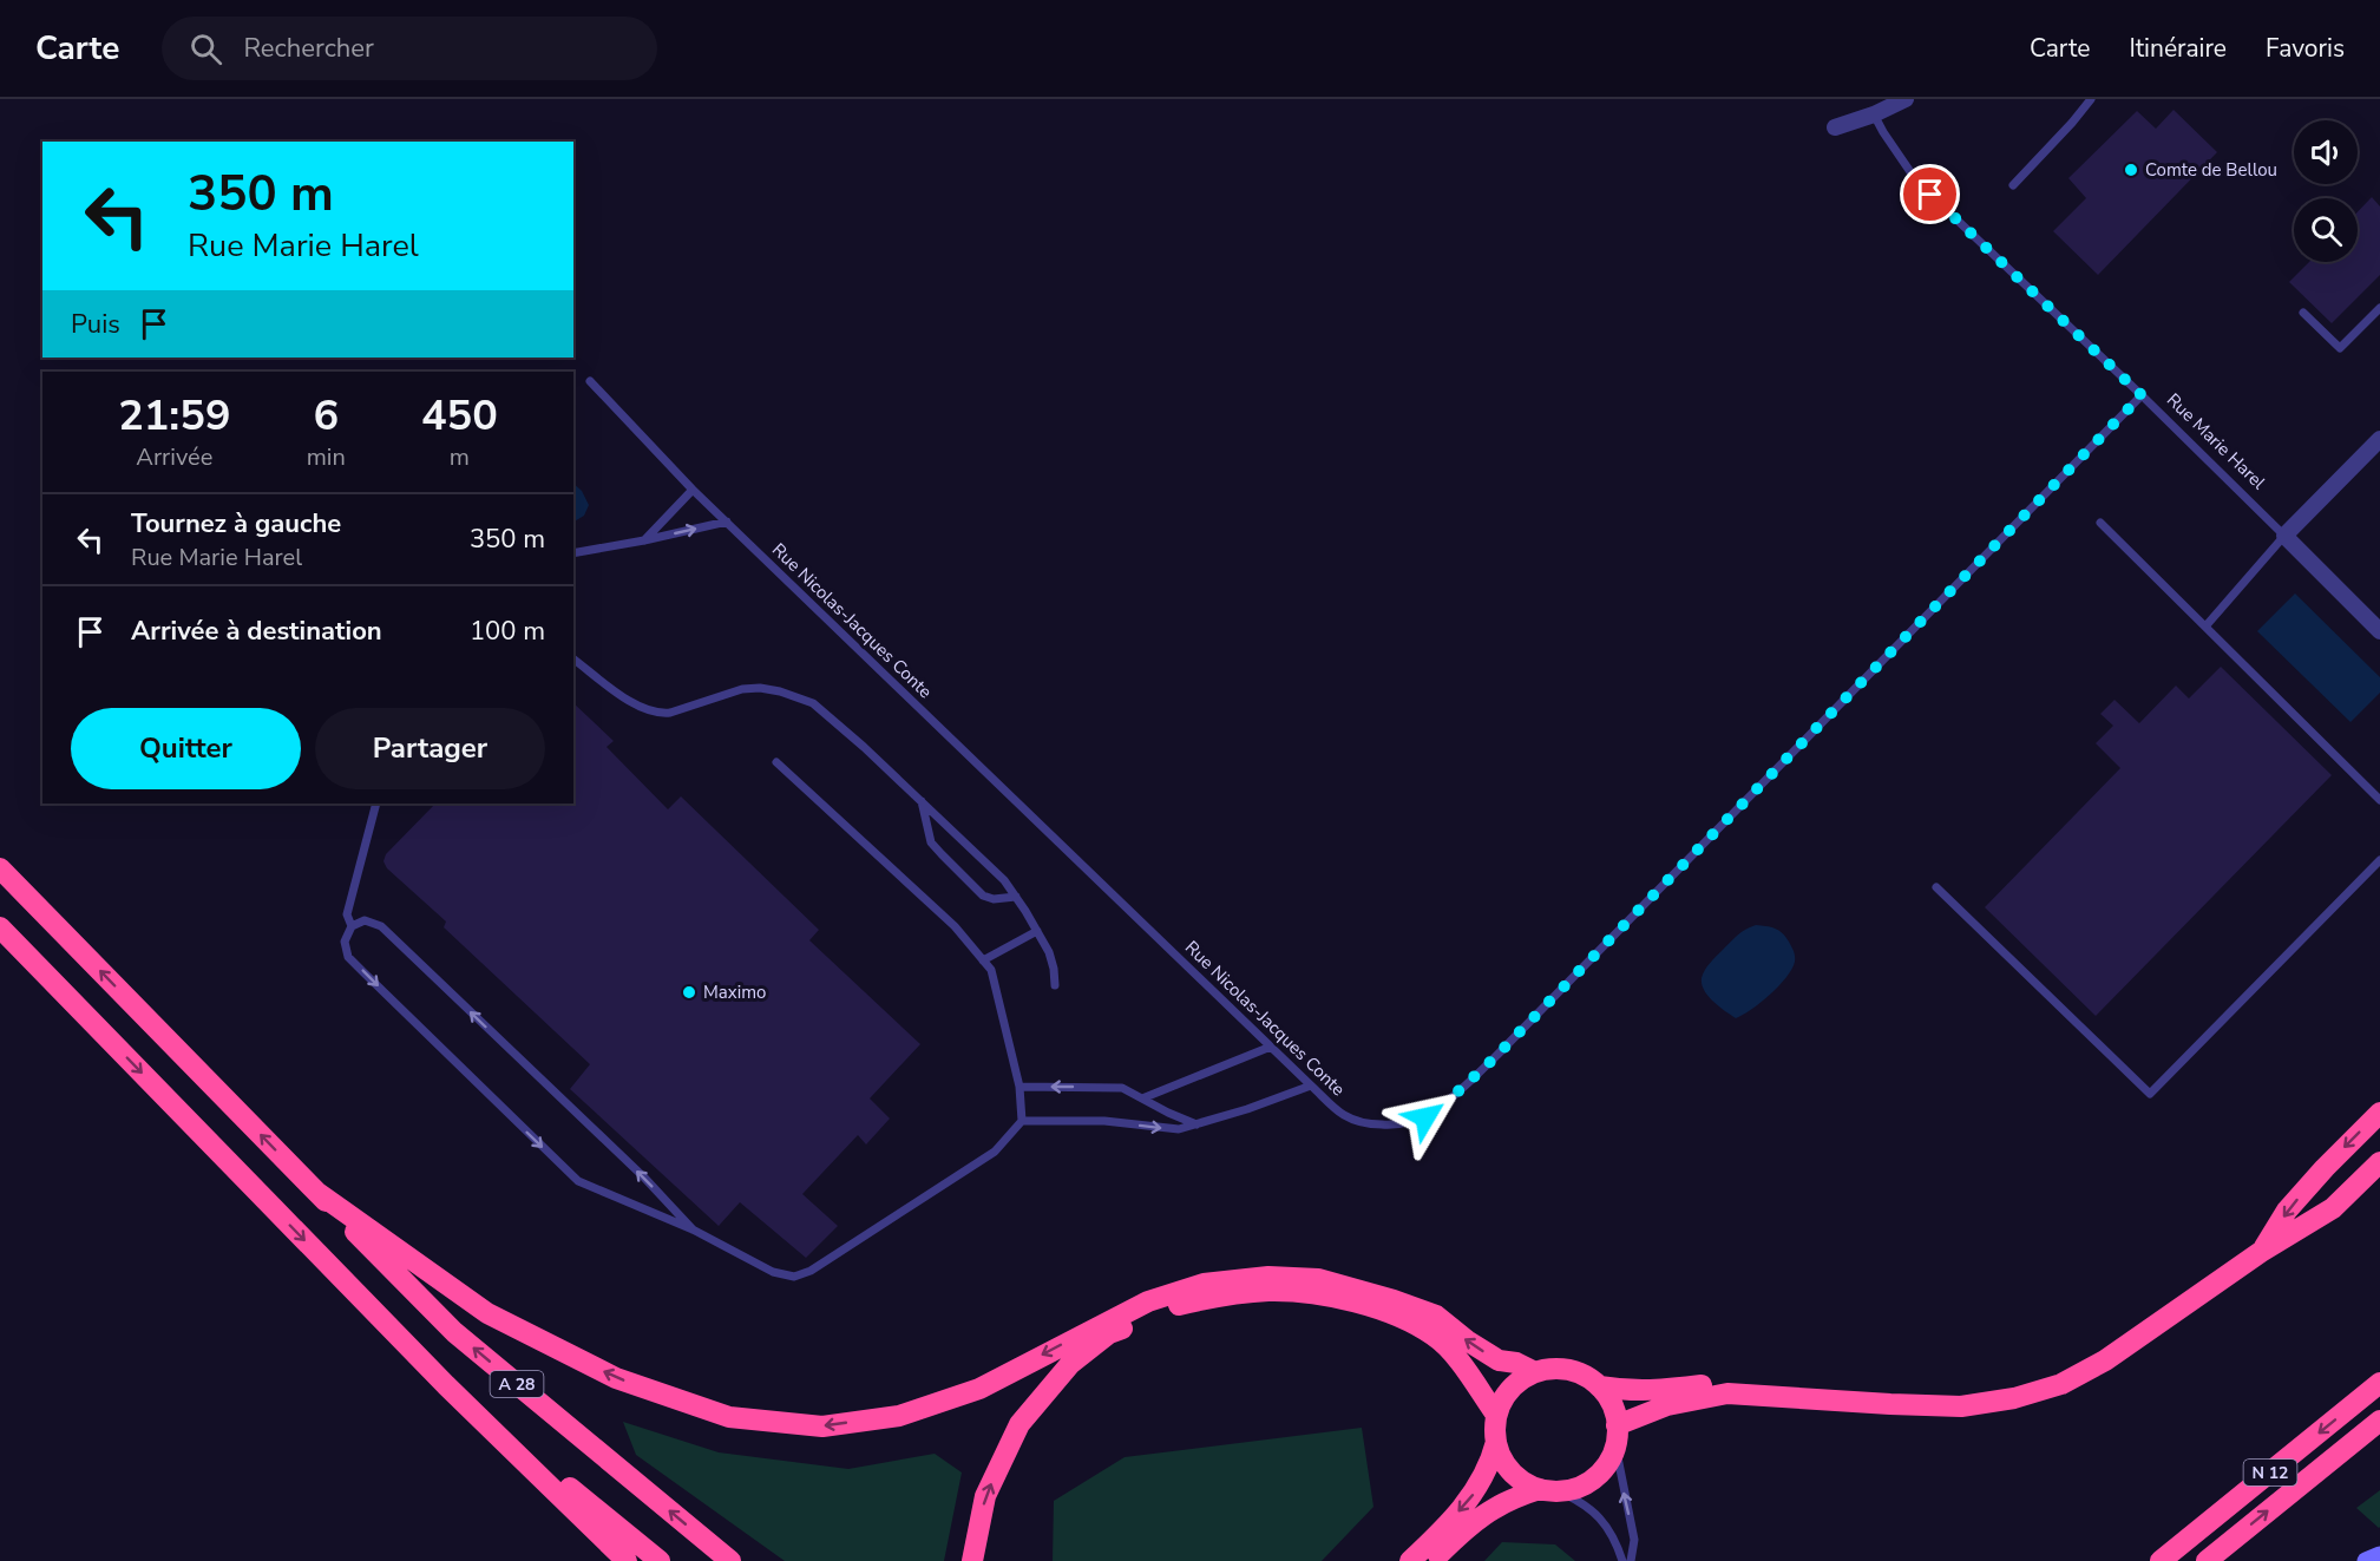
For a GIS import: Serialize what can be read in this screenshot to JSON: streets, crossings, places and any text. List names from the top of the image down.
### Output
{
  "streets": {
    "highway": ["A 28", "N 12"],
    "street": ["Rue Marie Harel"],
    "lane": ["Rue Nicolas-Jacques Conte"]
  },
  "crossings": [
    ["Rue Marie Harel", "Rue Nicolas-Jacques Conte"]
  ],
  "places": ["Comte de Bellou", "Maximo"],
  "page": {
    "header": "Carte",
    "search": "Rechercher",
    "nav": ["Carte", "Itinéraire", "Favoris"],
    "turn": ["350 m", "Rue Marie Harel"],
    "then": "Puis",
    "eta": [
      "21:59",
      "Arrivée",
      "6",
      "min",
      "450",
      "m"
    ],
    "list": [
      {
        "name": "Tournez à gauche",
        "note": "Rue Marie Harel",
        "value": "350 m"
      },
      {
        "name": "Arrivée à destination",
        "value": "100 m"
      }
    ],
    "buttons": ["Quitter", "Partager"]
  }
}
